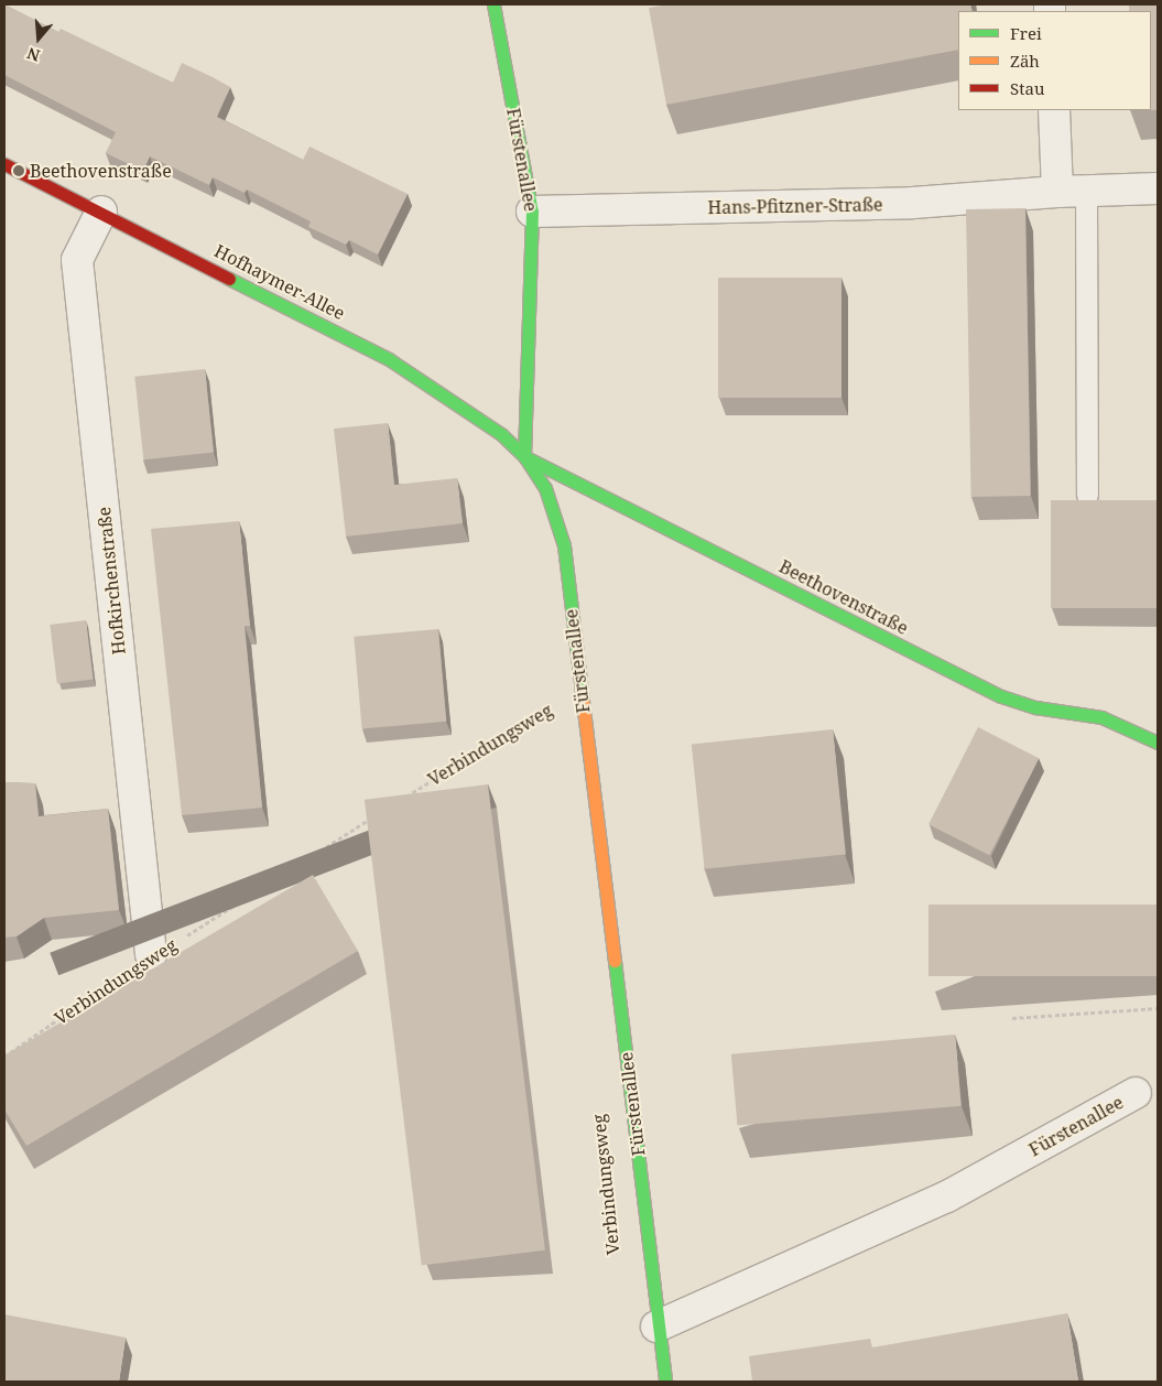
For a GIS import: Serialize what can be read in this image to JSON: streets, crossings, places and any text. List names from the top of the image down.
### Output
{
  "streets": {
    "street": [
      "Fürstenallee",
      "Hans-Pfitzner-Straße",
      "Hofhaymer-Allee",
      "Hofkirchenstraße",
      "Beethovenstraße"
    ],
    "path": ["Verbindungsweg"]
  },
  "crossings": [
    ["Fürstenallee", "Hans-Pfitzner-Straße"],
    ["Fürstenallee", "Hofhaymer-Allee"],
    ["Fürstenallee", "Beethovenstraße"],
    ["Hofhaymer-Allee", "Hofkirchenstraße"],
    ["Hofhaymer-Allee", "Beethovenstraße"],
    ["Hofkirchenstraße", "Verbindungsweg"]
  ],
  "places": ["Beethovenstraße"],
  "legend": ["Frei", "Zäh", "Stau"],
  "north": "bottom"
}
